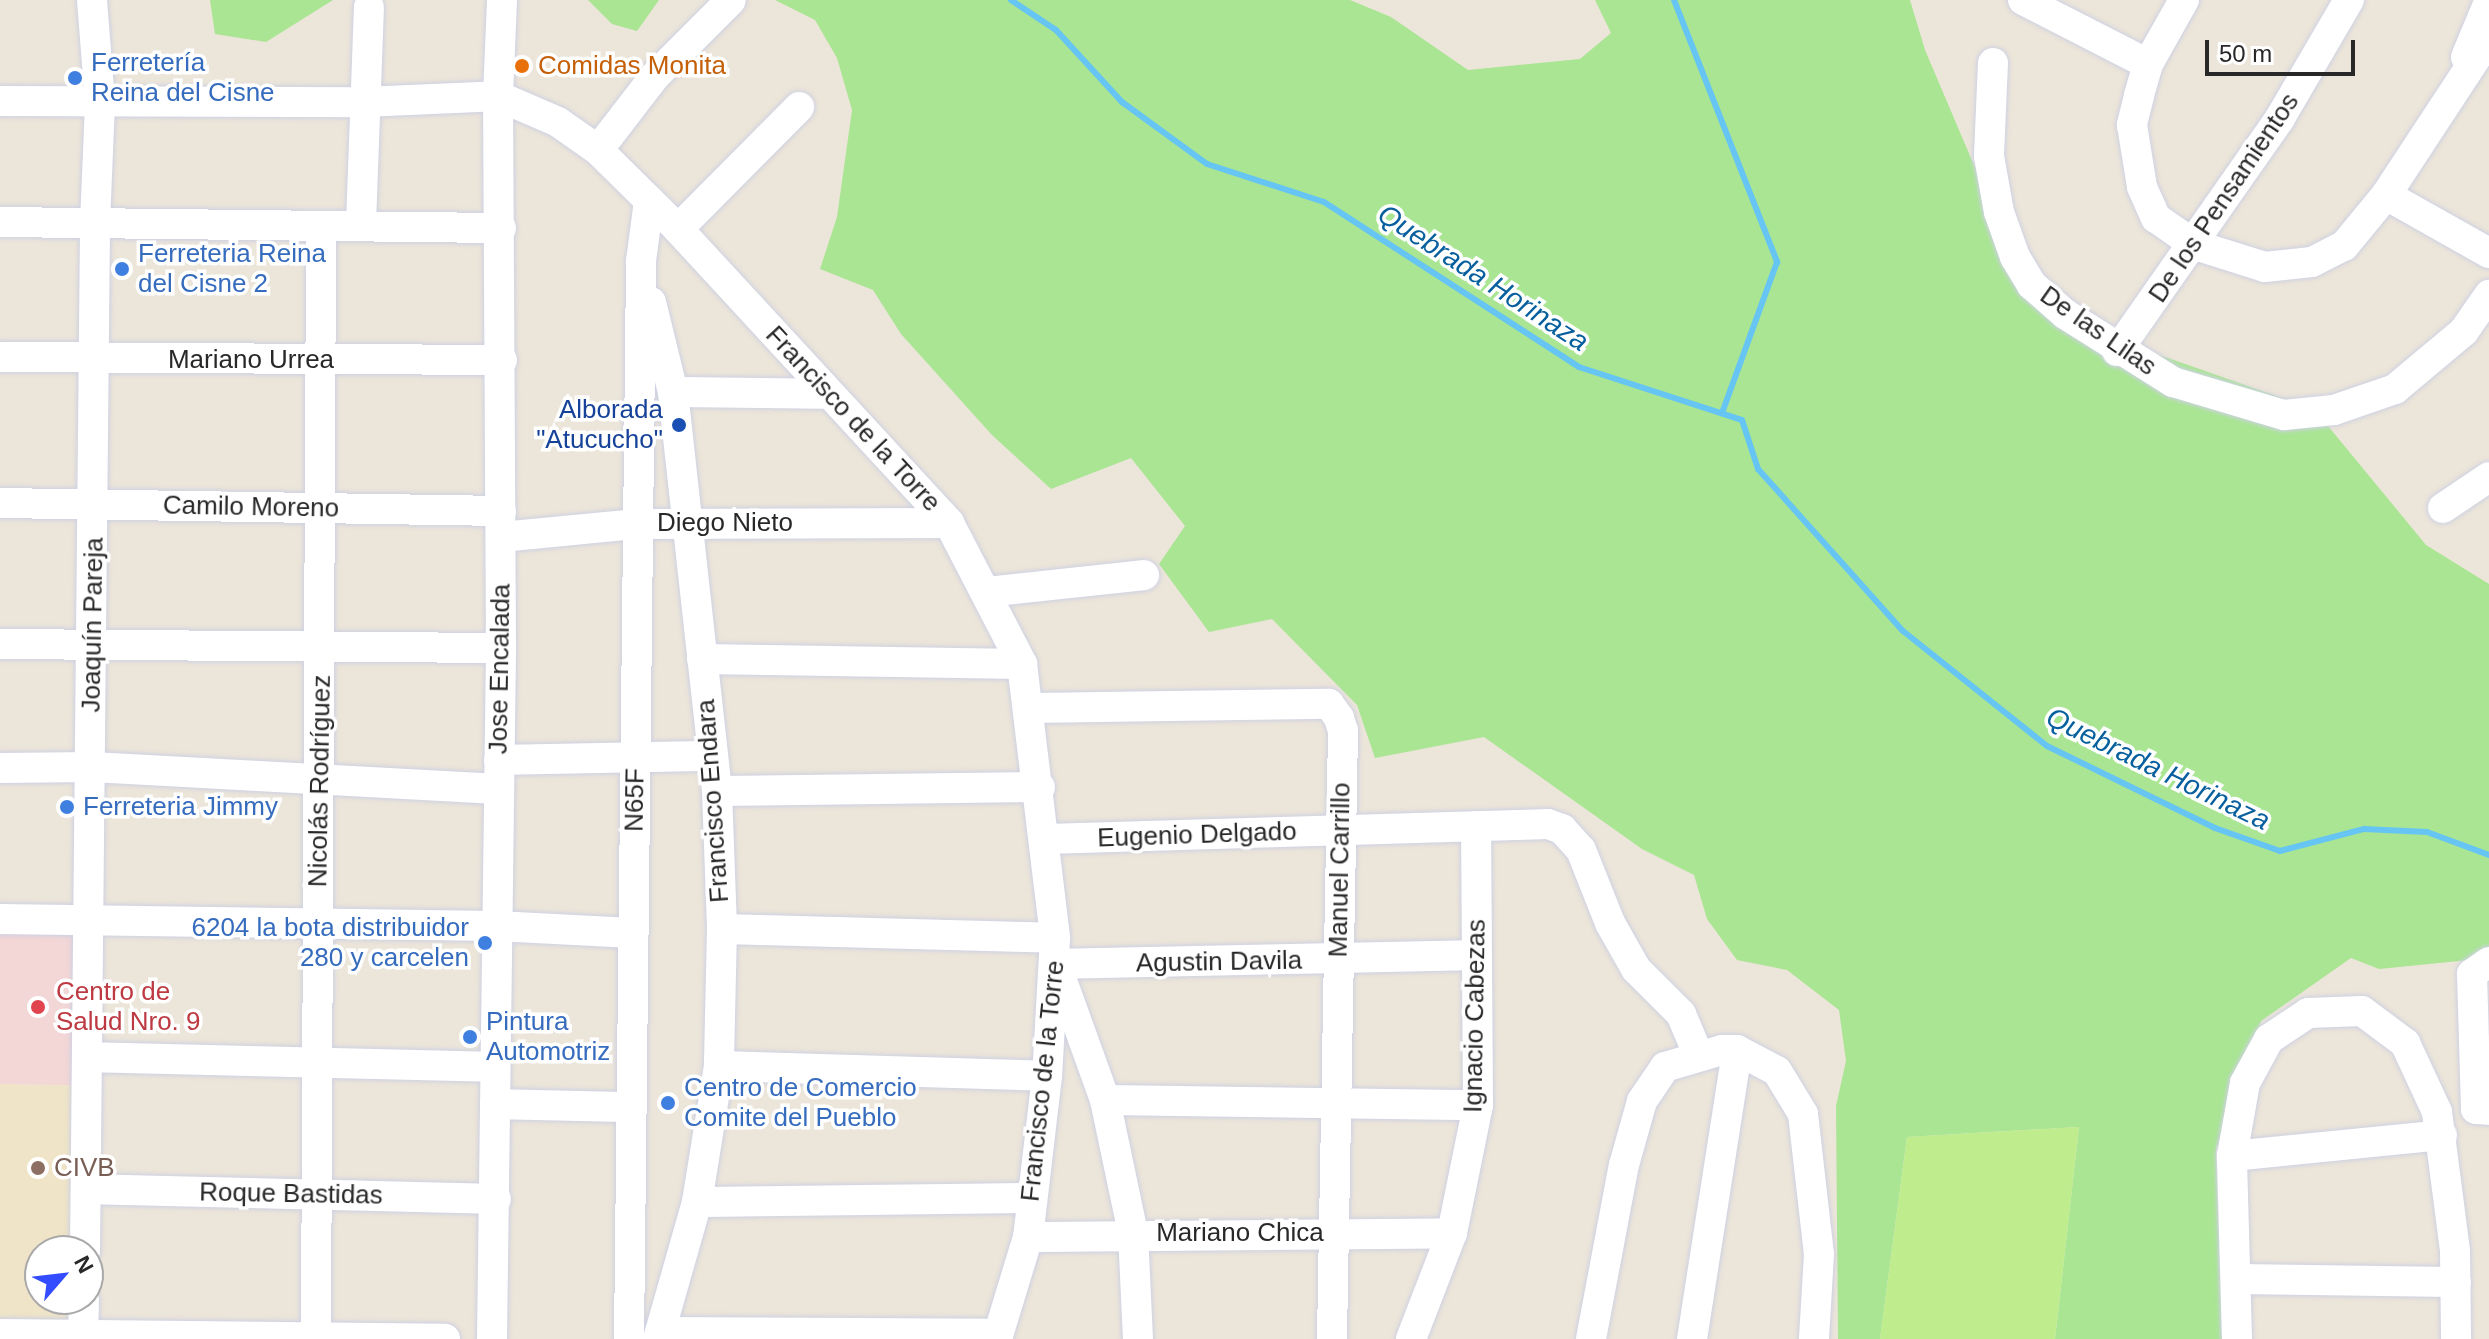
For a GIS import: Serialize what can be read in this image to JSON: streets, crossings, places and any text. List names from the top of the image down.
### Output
{
  "streets": {
    "street": [
      "De los Pensamientos",
      "De las Lilas",
      "Mariano Urrea",
      "Francisco de la Torre",
      "Camilo Moreno",
      "Diego Nieto",
      "Joaquín Pareja",
      "Jose Encalada",
      "Nicolás Rodríguez",
      "N65F",
      "Francisco Endara",
      "Eugenio Delgado",
      "Manuel Carrillo",
      "Agustin Davila",
      "Ignacio Cabezas",
      "Roque Bastidas",
      "Mariano Chica"
    ]
  },
  "crossings": [
    ["De los Pensamientos", "De las Lilas"],
    ["Mariano Urrea", "Joaquín Pareja"],
    ["Mariano Urrea", "Jose Encalada"],
    ["Mariano Urrea", "Nicolás Rodríguez"],
    ["Francisco de la Torre", "Diego Nieto"],
    ["Francisco de la Torre", "Joaquín Pareja"],
    ["Francisco de la Torre", "Jose Encalada"],
    ["Francisco de la Torre", "Eugenio Delgado"],
    ["Francisco de la Torre", "Manuel Carrillo"],
    ["Francisco de la Torre", "Agustin Davila"],
    ["Francisco de la Torre", "Mariano Chica"],
    ["Camilo Moreno", "Diego Nieto"],
    ["Camilo Moreno", "Joaquín Pareja"],
    ["Camilo Moreno", "Jose Encalada"],
    ["Camilo Moreno", "Nicolás Rodríguez"],
    ["Diego Nieto", "Jose Encalada"],
    ["Diego Nieto", "N65F"],
    ["Diego Nieto", "Francisco Endara"],
    ["Joaquín Pareja", "Roque Bastidas"],
    ["Jose Encalada", "Roque Bastidas"],
    ["Nicolás Rodríguez", "Roque Bastidas"],
    ["N65F", "Francisco Endara"],
    ["Francisco Endara", "Agustin Davila"],
    ["Eugenio Delgado", "Manuel Carrillo"],
    ["Eugenio Delgado", "Ignacio Cabezas"],
    ["Manuel Carrillo", "Agustin Davila"],
    ["Manuel Carrillo", "Mariano Chica"],
    ["Agustin Davila", "Ignacio Cabezas"],
    ["Ignacio Cabezas", "Mariano Chica"]
  ],
  "water": ["Quebrada Horinaza"],
  "places": [
    "Comidas Monita",
    "Ferretería Reina del Cisne",
    "Ferreteria Reina del Cisne 2",
    "Alborada \"Atucucho\"",
    "Ferreteria Jimmy",
    "6204 la bota distribuidor 280 y carcelen",
    "Centro de Salud Nro. 9",
    "Pintura Automotriz",
    "Centro de Comercio Comite del Pueblo",
    "CIVB"
  ],
  "scale_bar": "50 m",
  "north": "top right"
}
